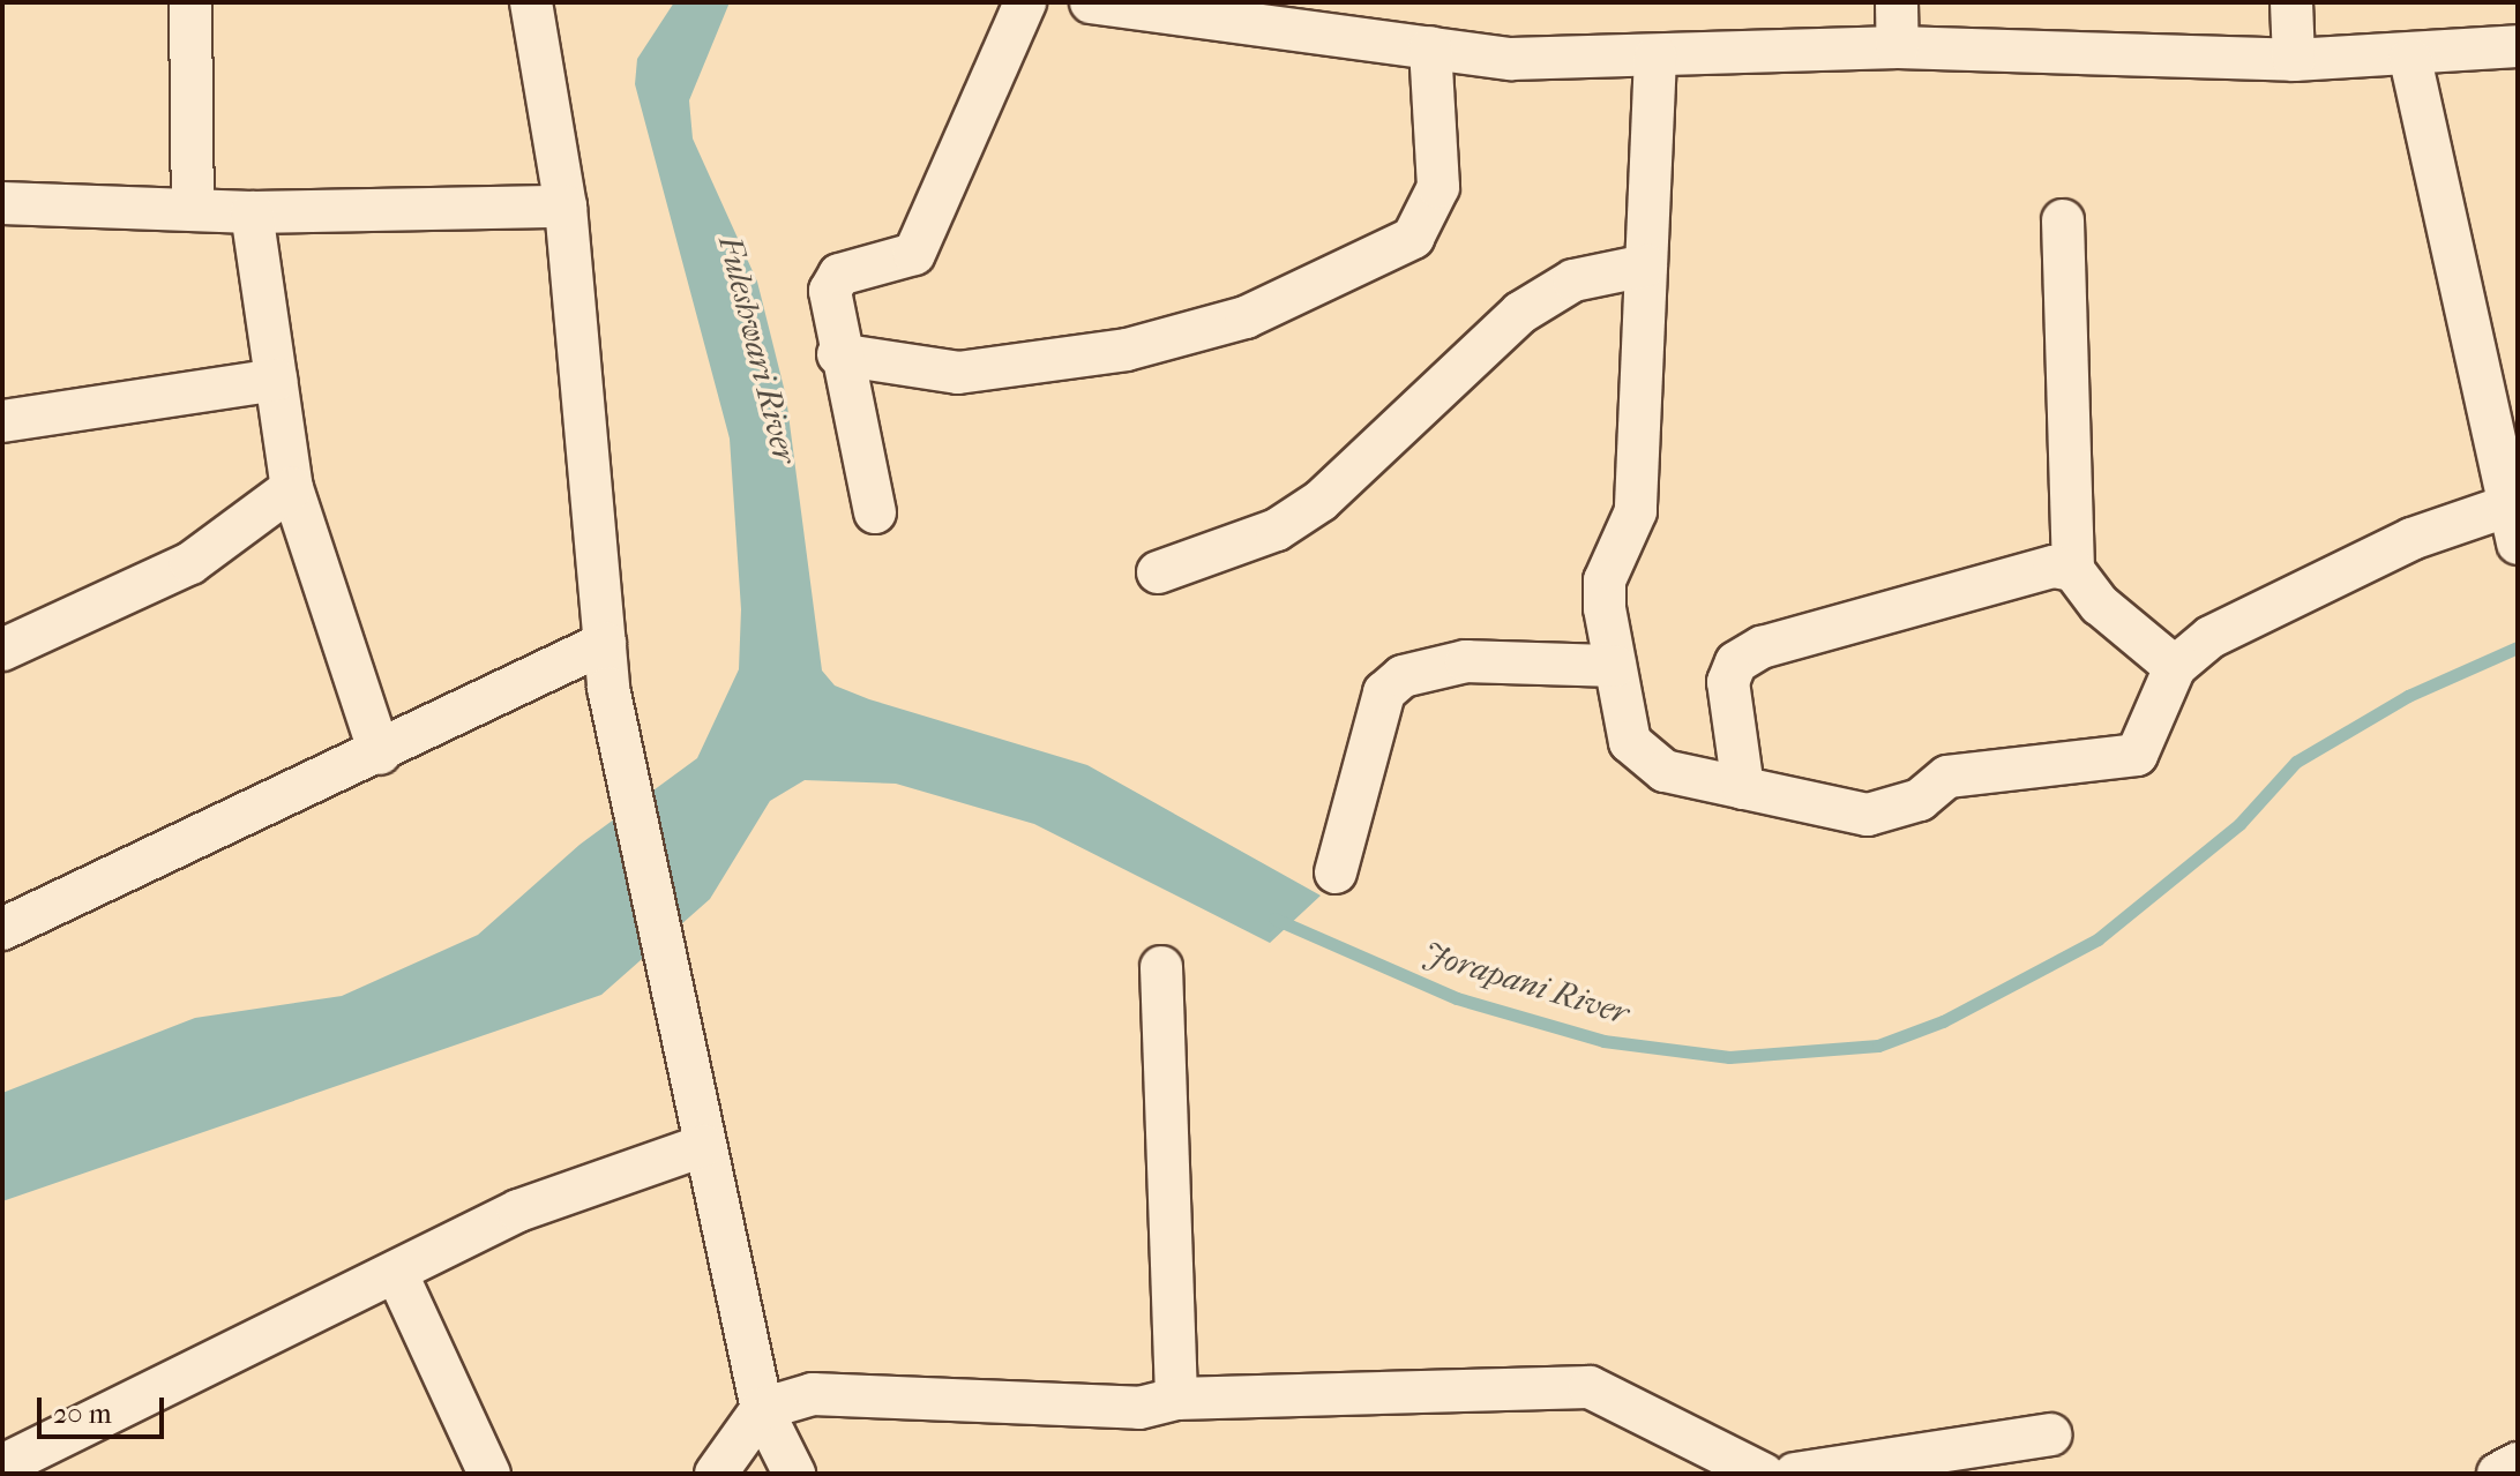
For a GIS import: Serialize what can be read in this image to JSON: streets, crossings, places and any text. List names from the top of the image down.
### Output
{
  "water": ["Fuleshwari River", "Jorapani River"],
  "scale_bar": "20 m"
}
